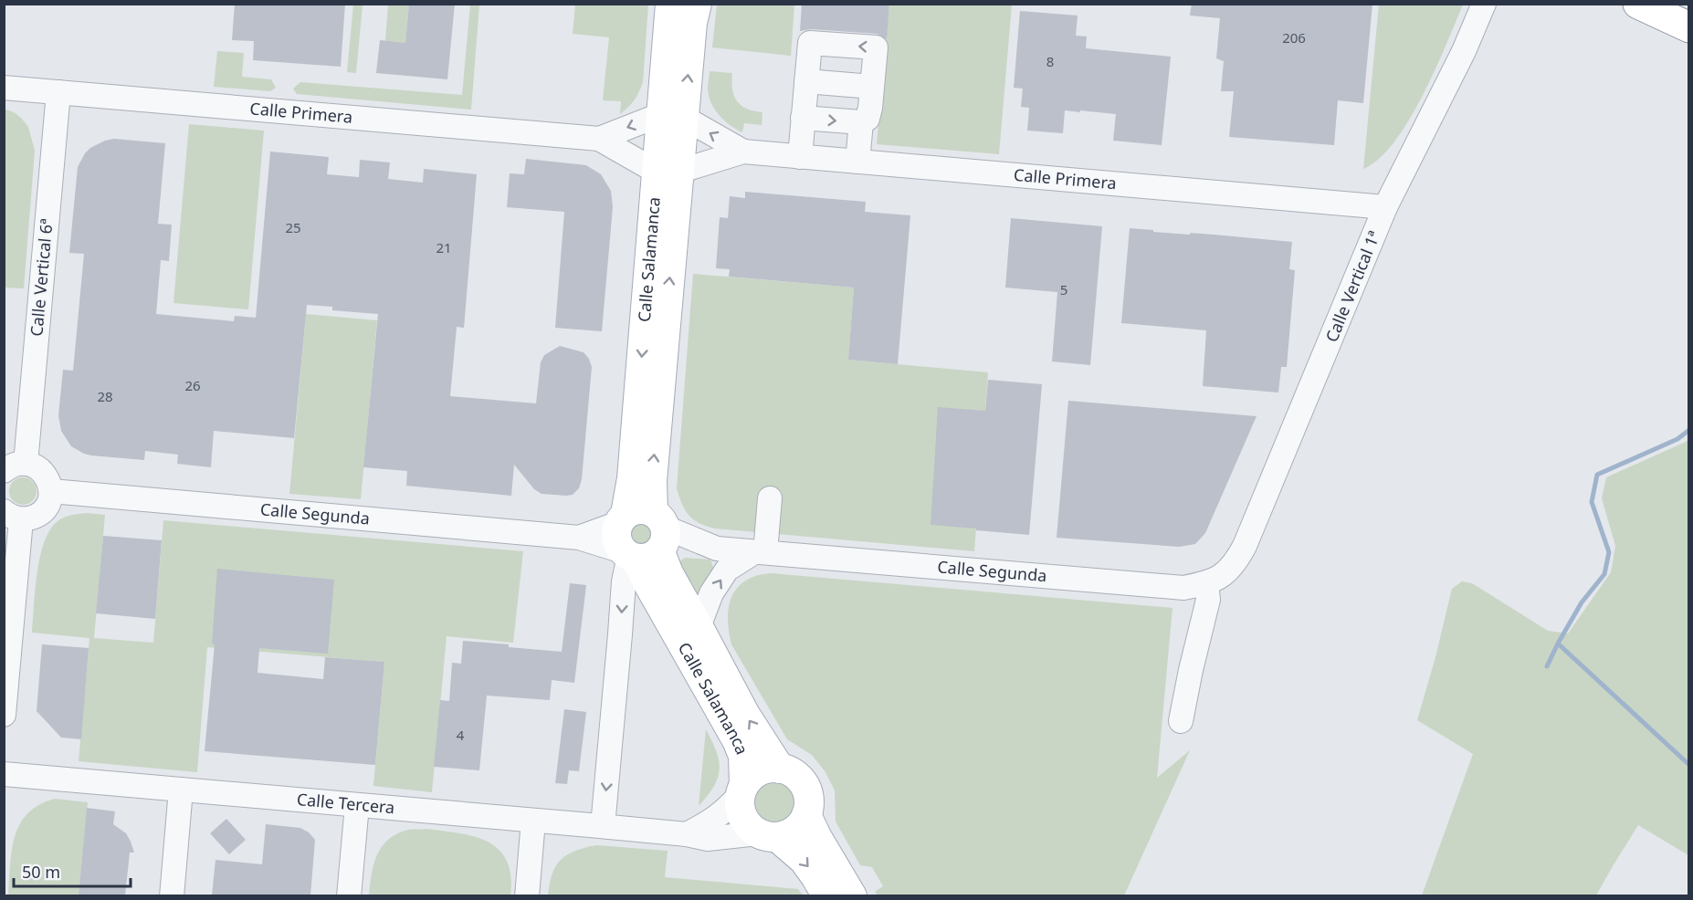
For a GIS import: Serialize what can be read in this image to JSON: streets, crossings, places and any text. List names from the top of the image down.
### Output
{
  "streets": {
    "main road": ["Calle Salamanca"],
    "street": [
      "Calle Primera",
      "Calle Vertical 6ª",
      "Calle Vertical 1ª",
      "Calle Segunda",
      "Calle Tercera"
    ]
  },
  "crossings": [
    ["Calle Primera", "Calle Salamanca"],
    ["Calle Primera", "Calle Vertical 6ª"],
    ["Calle Primera", "Calle Vertical 1ª"],
    ["Calle Salamanca", "Calle Segunda"],
    ["Calle Salamanca", "Calle Tercera"],
    ["Calle Vertical 1ª", "Calle Segunda"]
  ],
  "house_numbers": [
    "206",
    "8",
    "25",
    "21",
    "5",
    "26",
    "28",
    "4"
  ],
  "scale_bar": "50 m"
}
